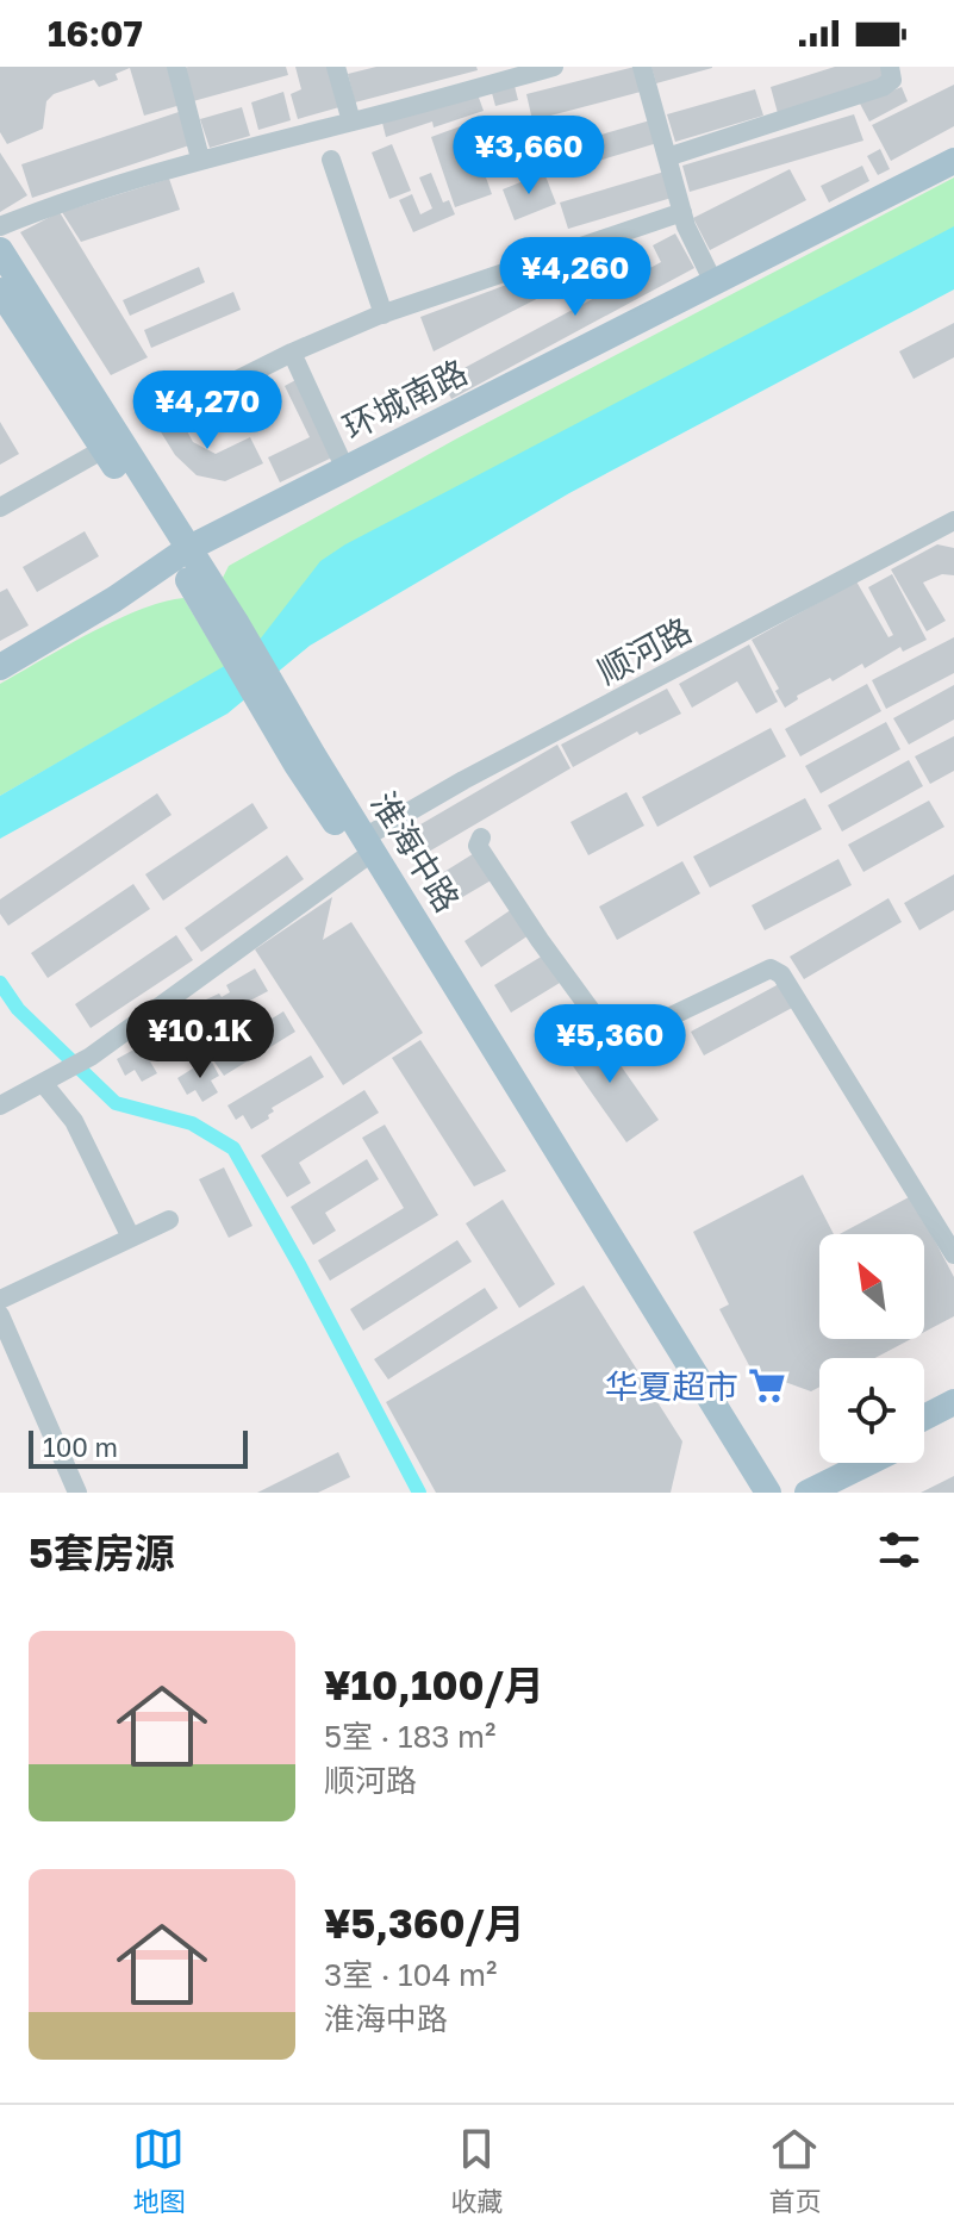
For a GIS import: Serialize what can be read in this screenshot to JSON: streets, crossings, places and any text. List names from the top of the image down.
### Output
{
  "streets": {
    "main road": ["环城南路", "淮海中路"],
    "street": ["顺河路"]
  },
  "crossings": [
    ["环城南路", "淮海中路"],
    ["顺河路", "淮海中路"]
  ],
  "places": {
    "supermarket": ["华夏超市"]
  },
  "scale_bar": "100 m",
  "north": "top left",
  "page": {
    "status": "16:07",
    "price": [
      "¥3,660",
      "¥4,260",
      "¥4,270",
      "¥10.1K",
      "¥5,360"
    ],
    "scale": "100 m",
    "heading": "5套房源",
    "list": [
      {
        "name": "¥10,100/月",
        "note": "5室 · 183 m² · 顺河路"
      },
      {
        "name": "¥5,360/月",
        "note": "3室 · 104 m² · 淮海中路"
      }
    ],
    "tabs": ["地图", "收藏", "首页"]
  }
}
